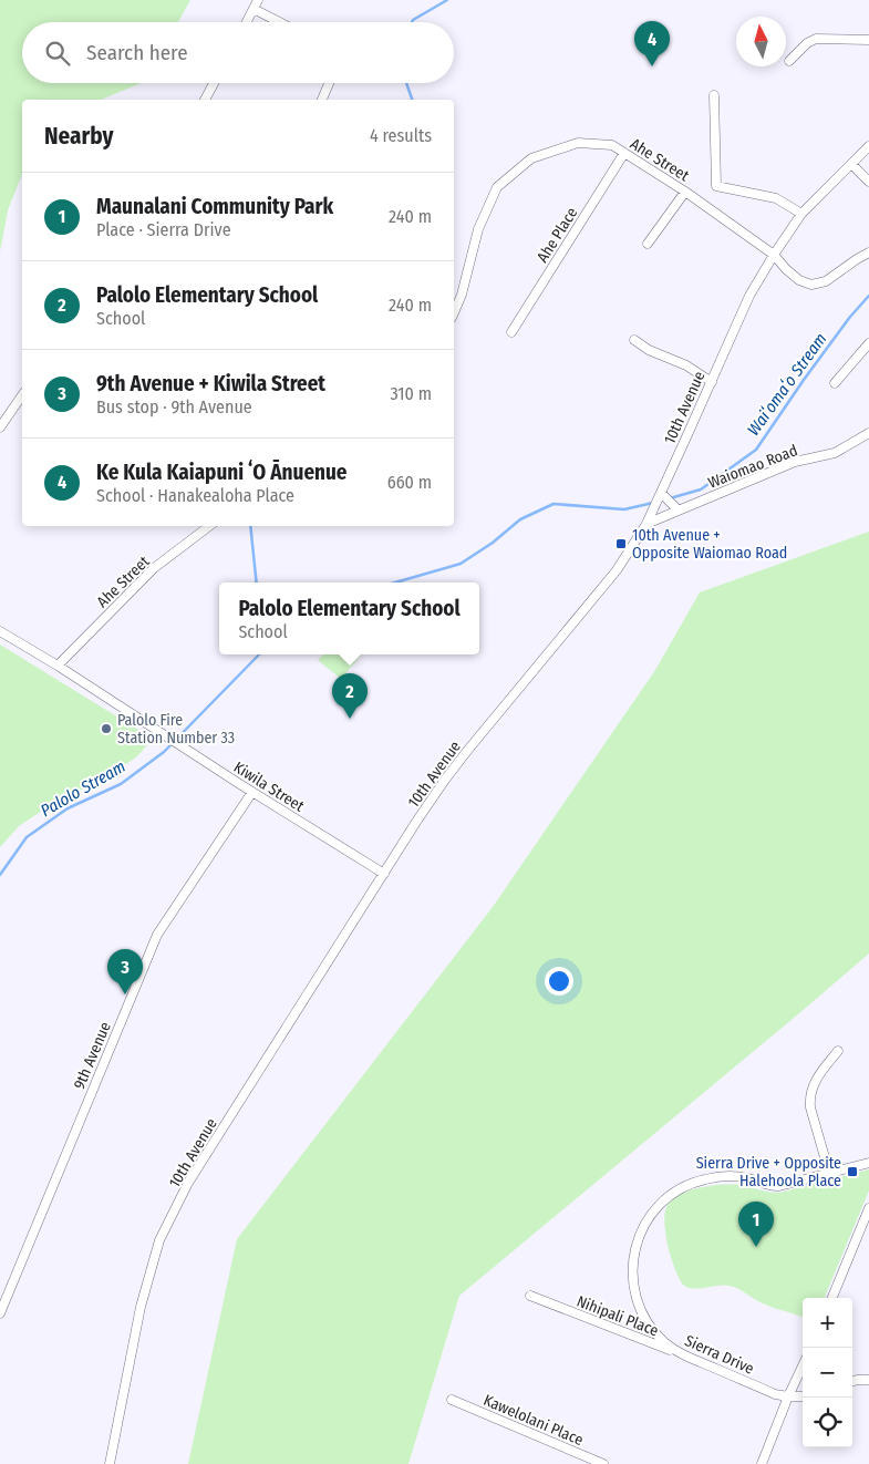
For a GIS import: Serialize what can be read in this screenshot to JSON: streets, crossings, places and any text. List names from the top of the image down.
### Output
{
  "streets": {
    "street": [
      "Ahe Street",
      "Ahe Place",
      "10th Avenue",
      "Waiomao Road",
      "Kiwila Street",
      "9th Avenue",
      "Nihipali Place",
      "Sierra Drive",
      "Kawelolani Place"
    ]
  },
  "crossings": [
    ["Ahe Street", "Ahe Place"],
    ["Ahe Street", "10th Avenue"],
    ["Ahe Street", "Kiwila Street"],
    ["10th Avenue", "Waiomao Road"],
    ["10th Avenue", "Kiwila Street"],
    ["Kiwila Street", "9th Avenue"],
    ["Nihipali Place", "Sierra Drive"]
  ],
  "water": ["Waiʻomaʻo Stream", "Palolo Stream"],
  "places": {
    "transit": ["10th Avenue + Opposite Waiomao Road", "Sierra Drive + Opposite Halehoola Place"],
    "other": ["Palolo Fire Station Number 33"]
  },
  "north": "top",
  "page": {
    "pins": [
      "4",
      "2",
      "3",
      "1"
    ],
    "search": "Search here",
    "heading": ["Nearby", "4 results"],
    "list": [
      {
        "mark": "1",
        "name": "Maunalani Community Park",
        "note": "Place · Sierra Drive",
        "value": "240 m"
      },
      {
        "mark": "2",
        "name": "Palolo Elementary School",
        "note": "School",
        "value": "240 m"
      },
      {
        "mark": "3",
        "name": "9th Avenue + Kiwila Street",
        "note": "Bus stop · 9th Avenue",
        "value": "310 m"
      },
      {
        "mark": "4",
        "name": "Ke Kula Kaiapuni ʻO Ānuenue",
        "note": "School · Hanakealoha Place",
        "value": "660 m"
      }
    ],
    "popup": ["Palolo Elementary School", "School"],
    "map_buttons": ["+", "−"]
  }
}
